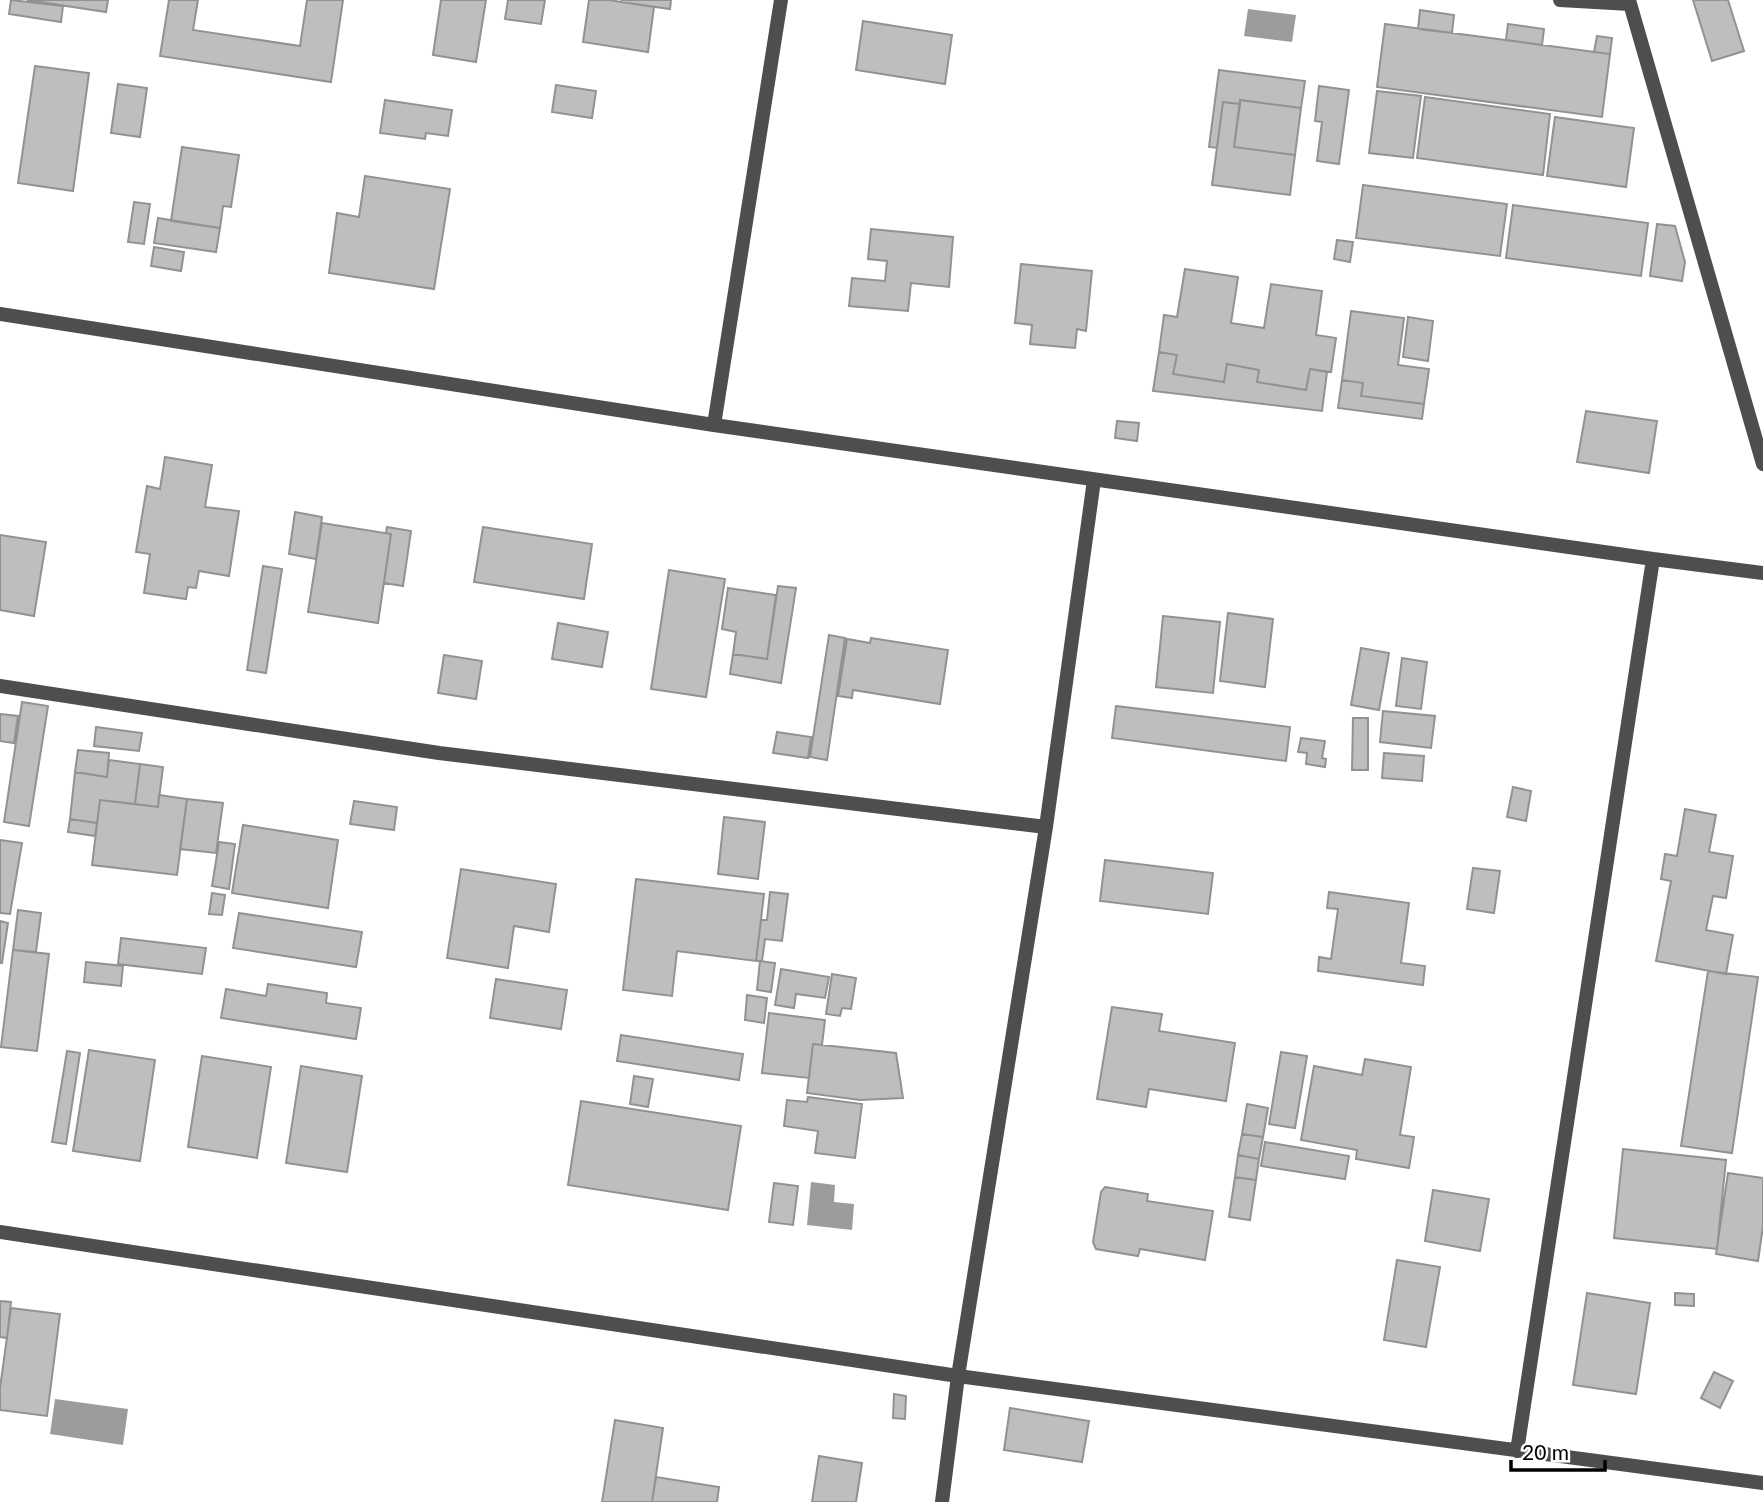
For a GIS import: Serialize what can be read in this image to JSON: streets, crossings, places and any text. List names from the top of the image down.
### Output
{
  "scale_bar": "20 m"
}
